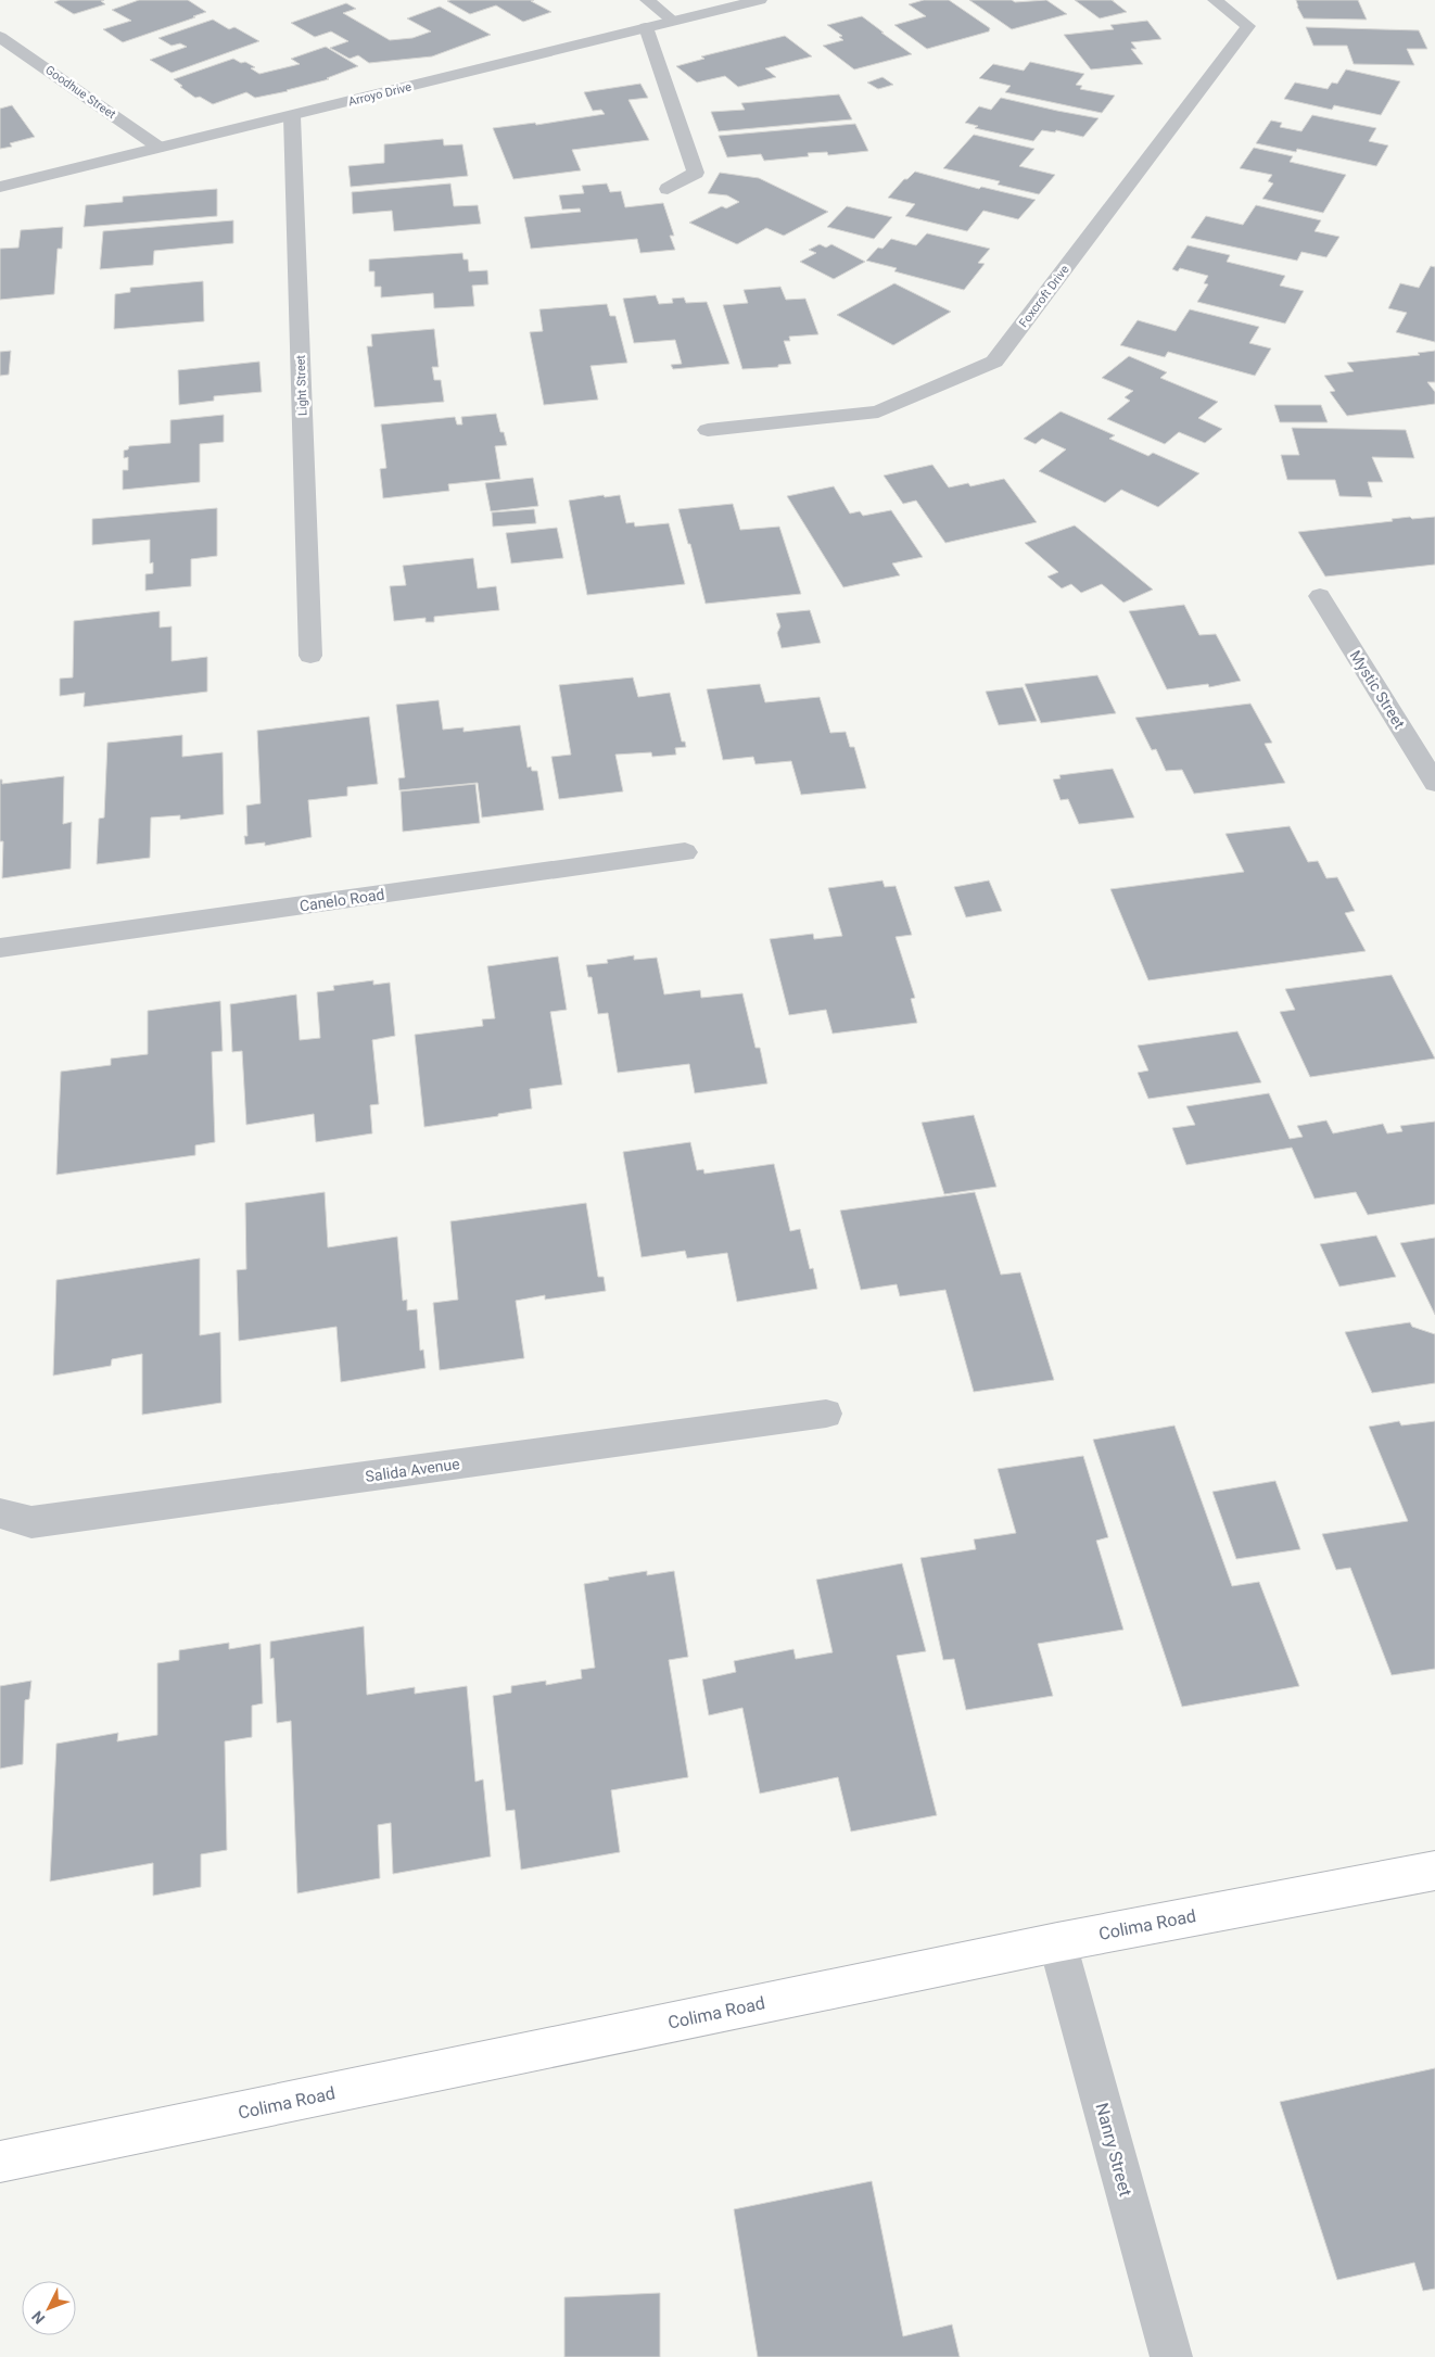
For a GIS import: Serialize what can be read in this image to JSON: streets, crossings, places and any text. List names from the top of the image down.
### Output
{
  "streets": {
    "main road": ["Colima Road"],
    "street": [
      "Goodhue Street",
      "Arroyo Drive",
      "Foxcroft Drive",
      "Light Street",
      "Mystic Street",
      "Canelo Road",
      "Salida Avenue",
      "Nanry Street"
    ]
  },
  "crossings": [
    ["Goodhue Street", "Arroyo Drive"],
    ["Arroyo Drive", "Light Street"],
    ["Colima Road", "Nanry Street"]
  ],
  "north": "bottom left"
}
